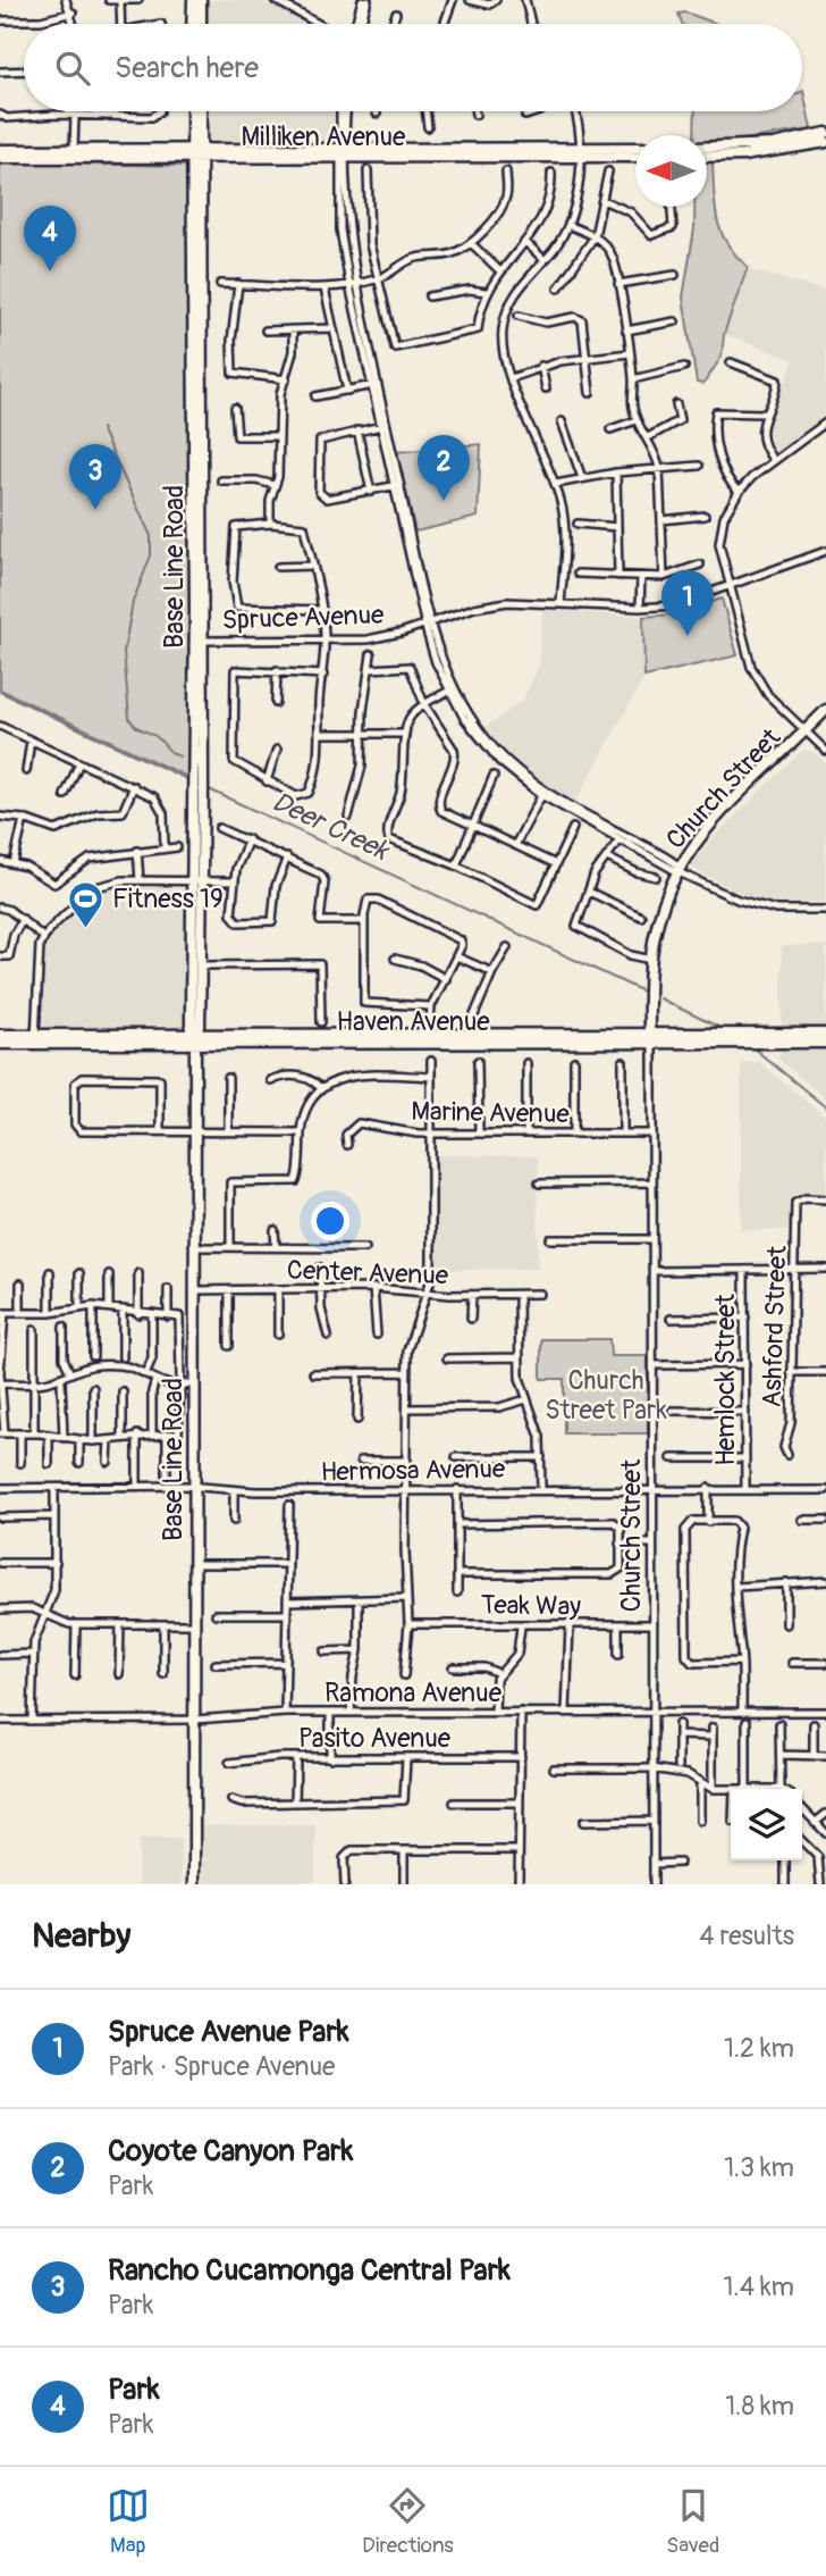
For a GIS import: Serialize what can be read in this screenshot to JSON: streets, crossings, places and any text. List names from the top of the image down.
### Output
{
  "streets": {
    "main road": [
      "Milliken Avenue",
      "Base Line Road",
      "Church Street",
      "Haven Avenue"
    ],
    "street": [
      "Spruce Avenue",
      "Marine Avenue",
      "Center Avenue",
      "Ashford Street",
      "Hemlock Street",
      "Hermosa Avenue",
      "Teak Way",
      "Ramona Avenue",
      "Pasito Avenue"
    ]
  },
  "crossings": [
    ["Milliken Avenue", "Base Line Road"],
    ["Base Line Road", "Spruce Avenue"],
    ["Base Line Road", "Haven Avenue"],
    ["Base Line Road", "Center Avenue"],
    ["Base Line Road", "Hermosa Avenue"],
    ["Base Line Road", "Ramona Avenue"],
    ["Church Street", "Haven Avenue"],
    ["Church Street", "Marine Avenue"],
    ["Church Street", "Hermosa Avenue"],
    ["Church Street", "Teak Way"],
    ["Church Street", "Ramona Avenue"],
    ["Hemlock Street", "Hermosa Avenue"]
  ],
  "water": ["Deer Creek"],
  "parks": ["Church Street Park"],
  "places": {
    "sports": ["Fitness 19"]
  },
  "north": "left",
  "page": {
    "search": "Search here",
    "pins": [
      "4",
      "2",
      "3",
      "1"
    ],
    "heading": ["Nearby", "4 results"],
    "list": [
      {
        "mark": "1",
        "name": "Spruce Avenue Park",
        "note": "Park · Spruce Avenue",
        "value": "1.2 km"
      },
      {
        "mark": "2",
        "name": "Coyote Canyon Park",
        "note": "Park",
        "value": "1.3 km"
      },
      {
        "mark": "3",
        "name": "Rancho Cucamonga Central Park",
        "note": "Park",
        "value": "1.4 km"
      },
      {
        "mark": "4",
        "name": "Park",
        "note": "Park",
        "value": "1.8 km"
      }
    ],
    "nav": ["Map", "Directions", "Saved"]
  }
}
